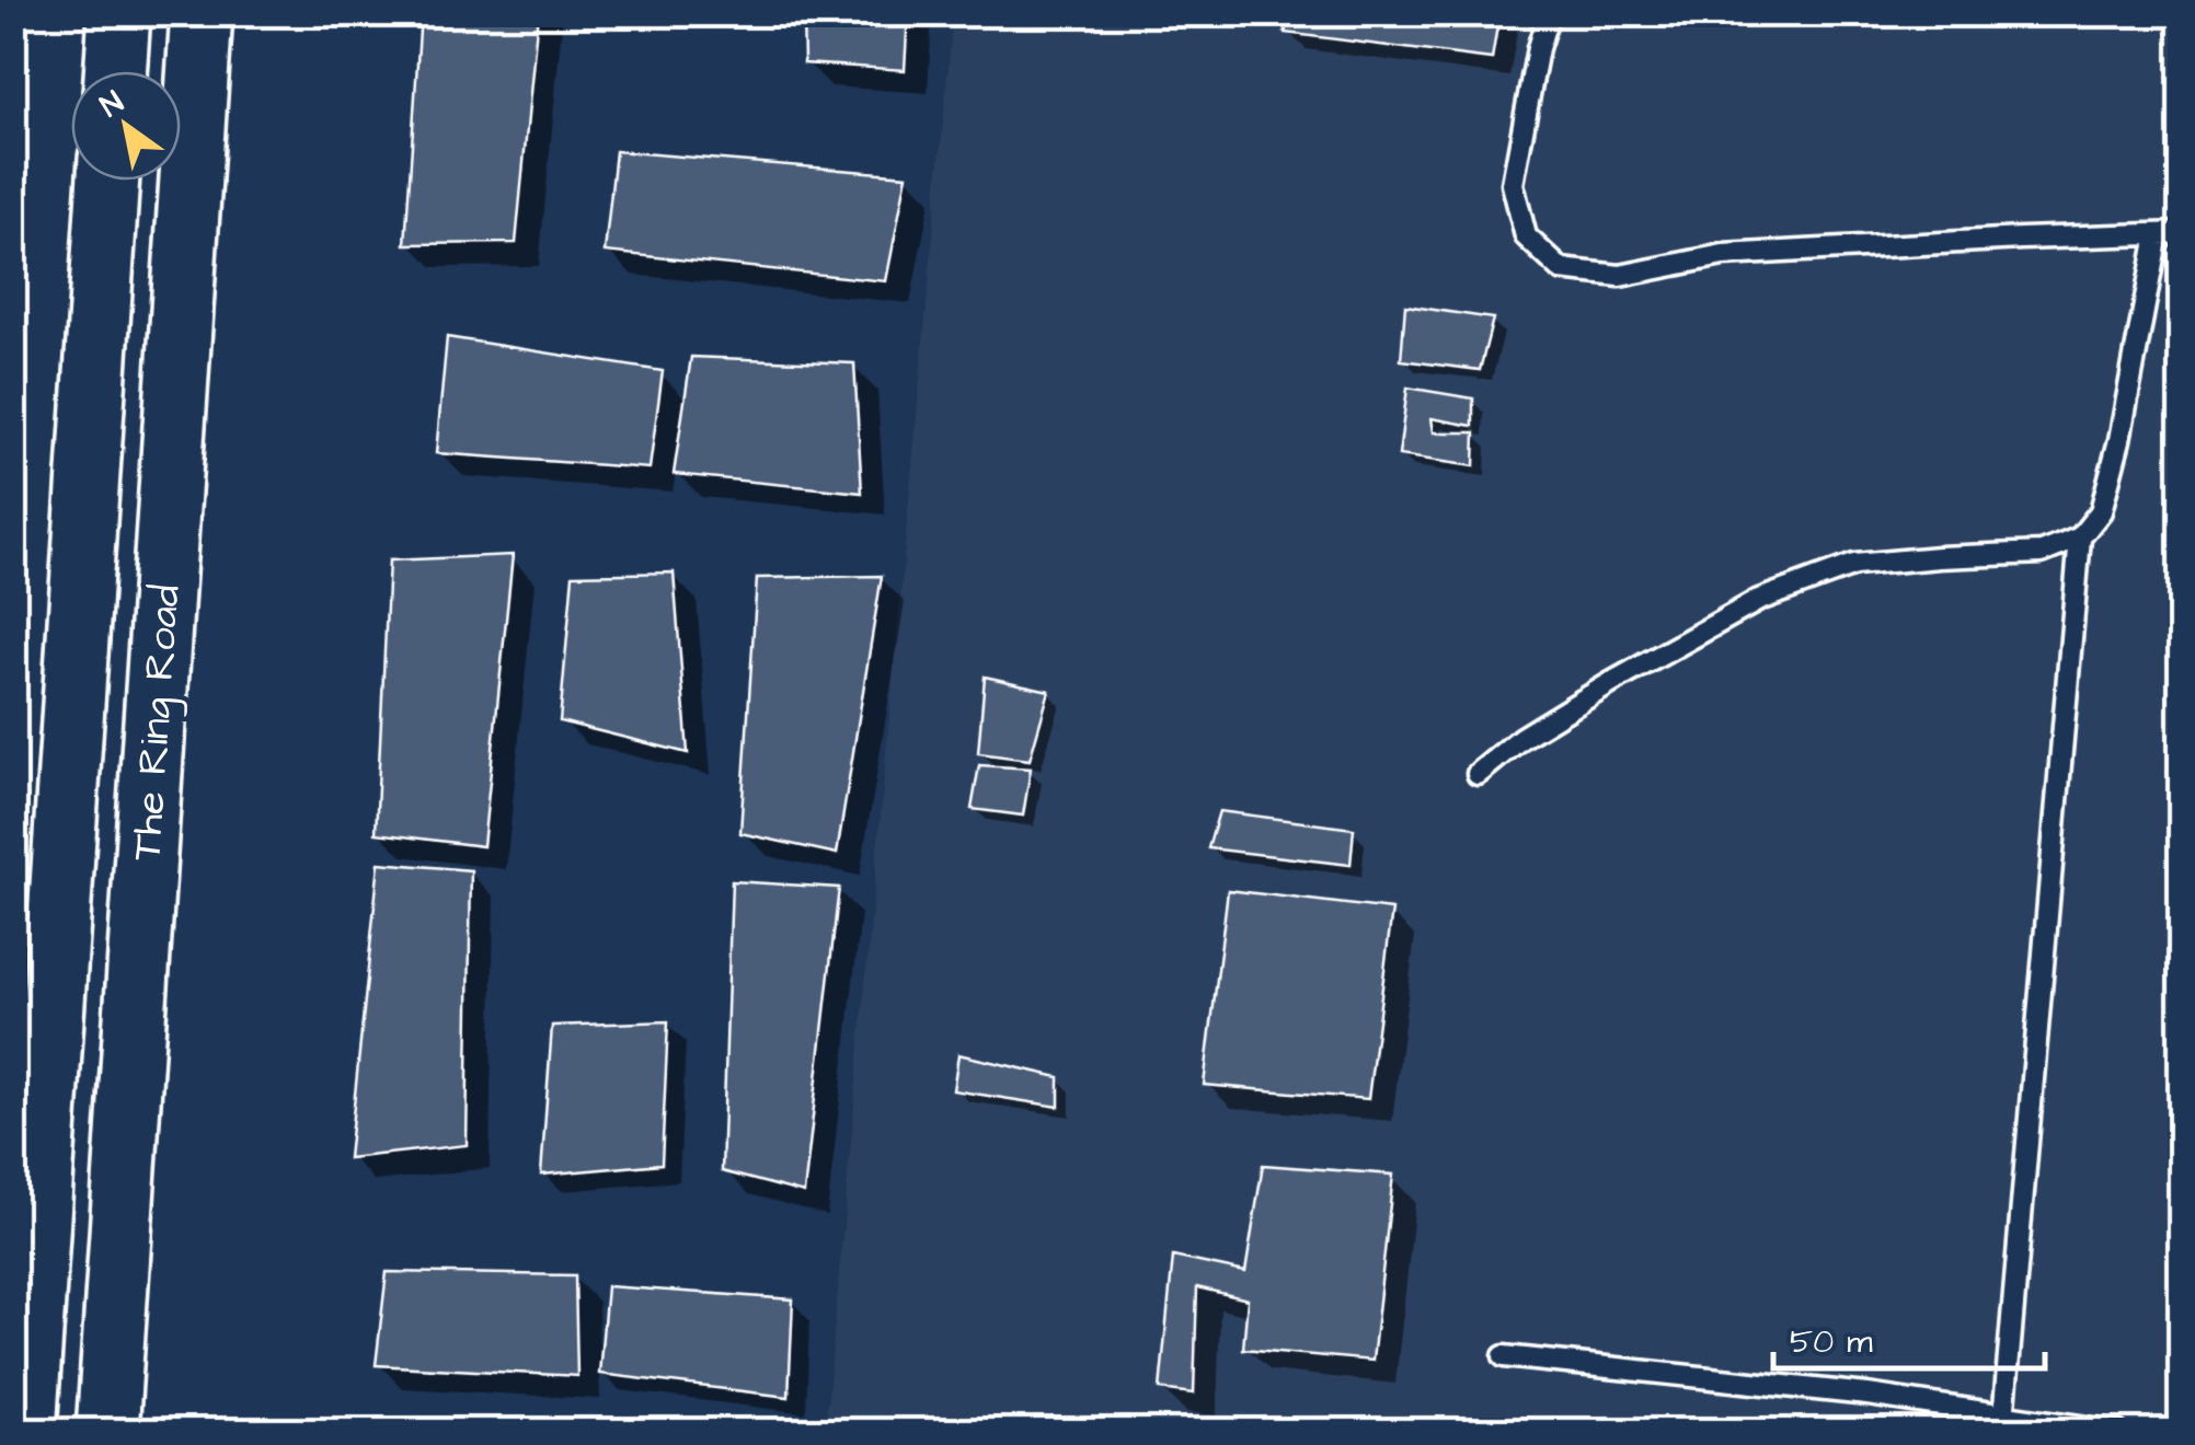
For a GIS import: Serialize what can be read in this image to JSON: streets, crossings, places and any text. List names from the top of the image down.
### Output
{
  "streets": {
    "highway": ["The Ring Road"]
  },
  "scale_bar": "50 m",
  "north": "top left"
}
